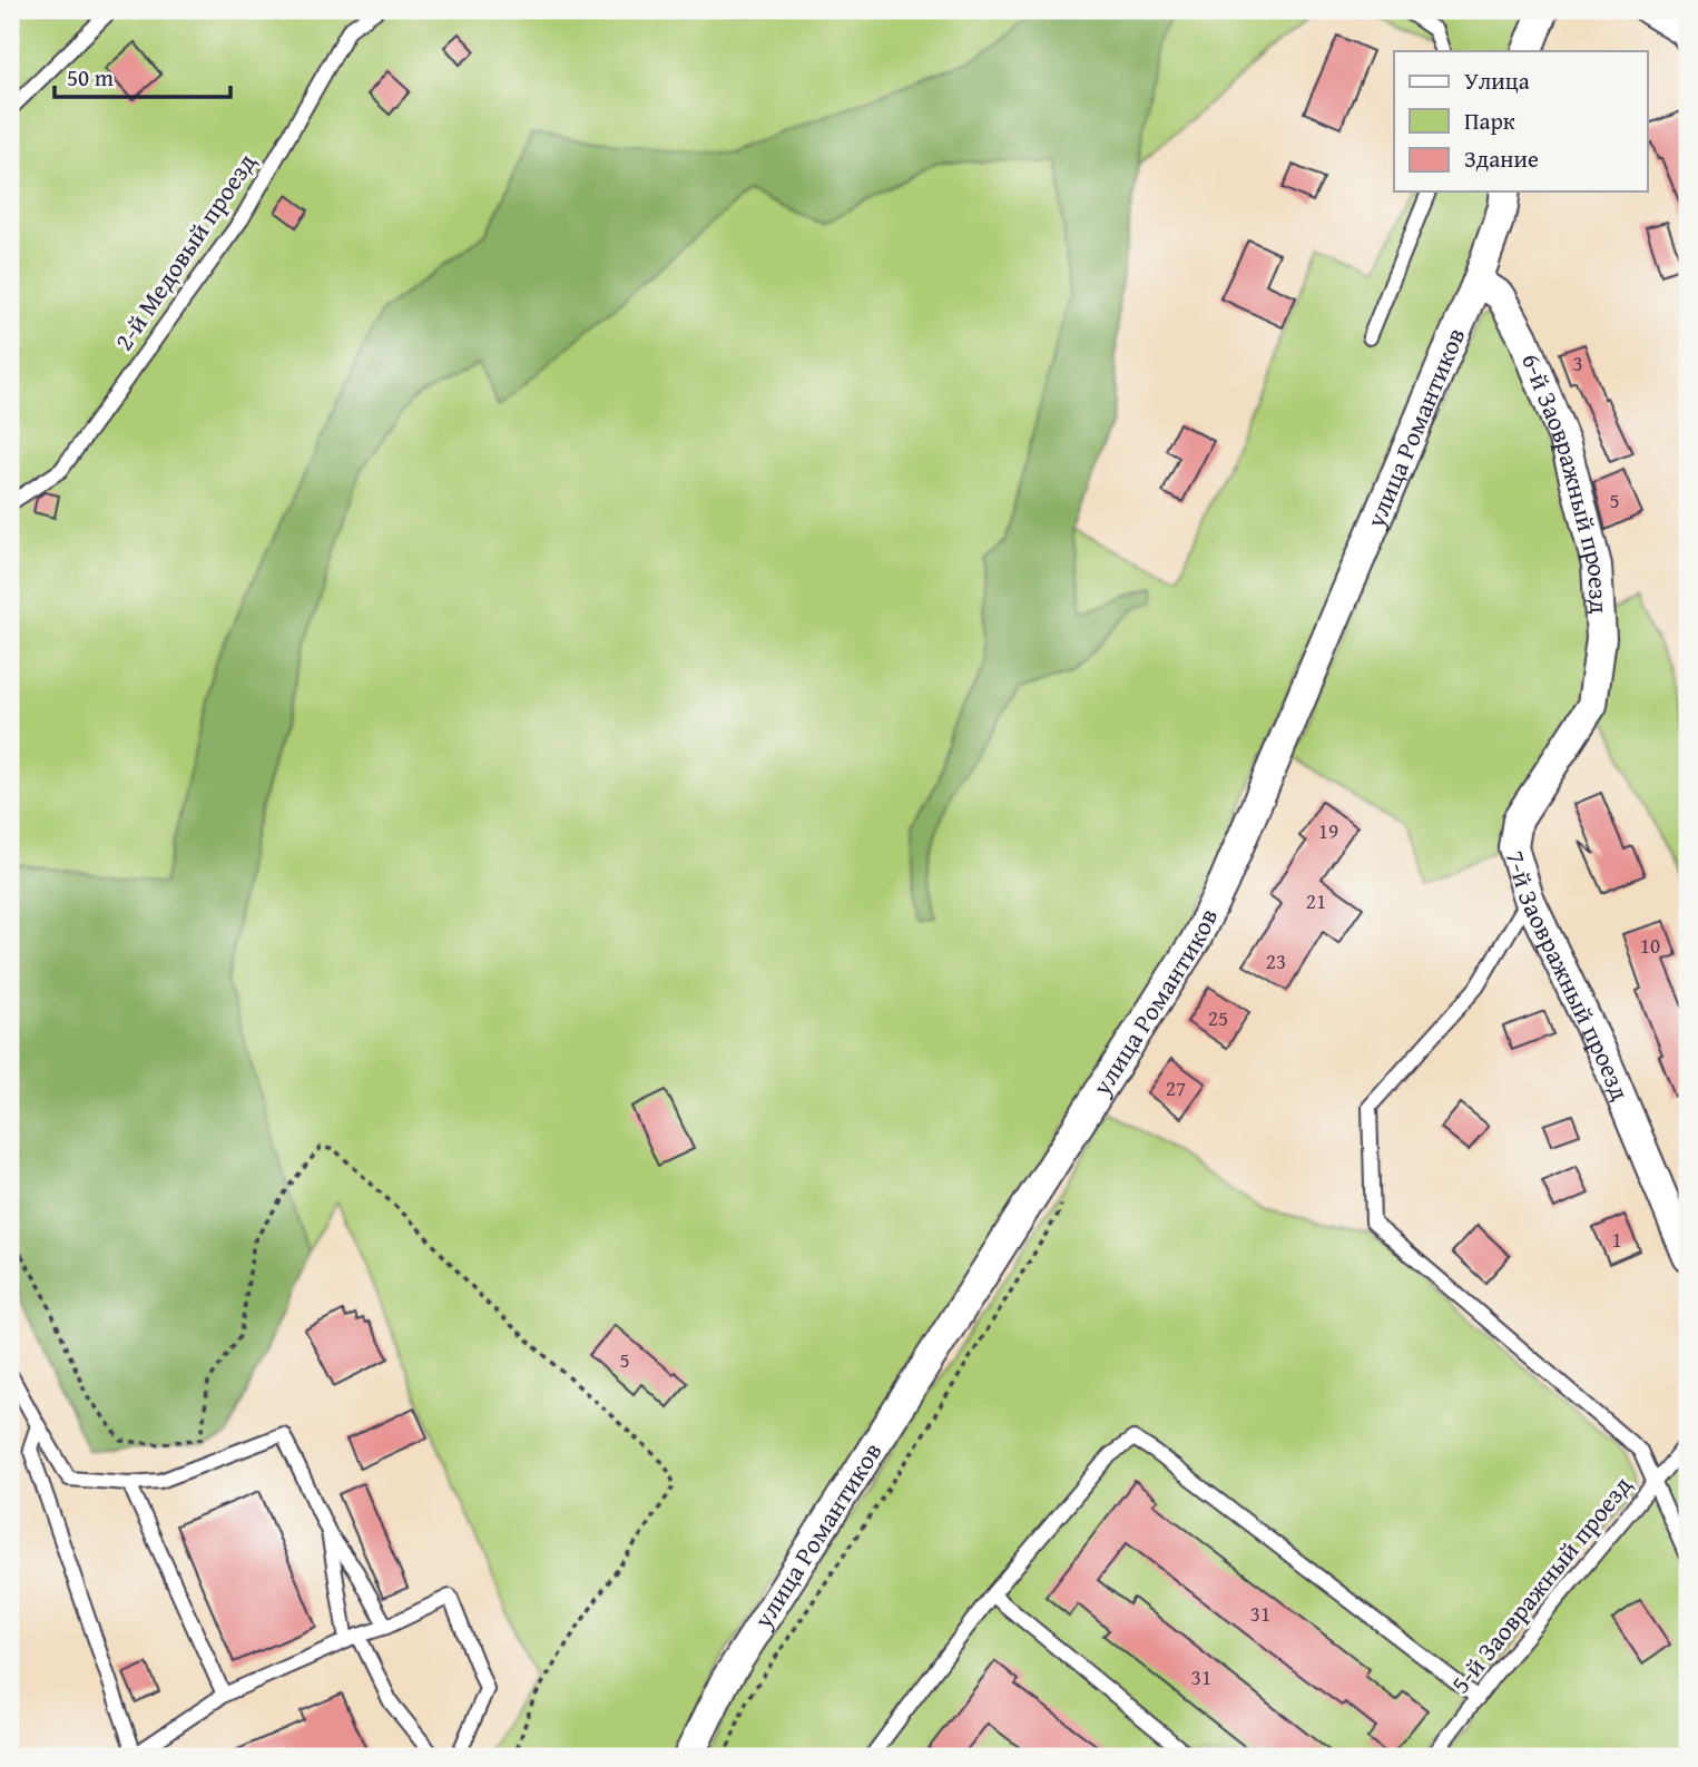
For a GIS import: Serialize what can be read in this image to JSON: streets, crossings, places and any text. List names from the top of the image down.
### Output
{
  "streets": {
    "street": ["улица Романтиков", "6-й Заовражный проезд", "7-й Заовражный проезд"],
    "lane": ["2-й Медовый проезд", "5-й Заовражный проезд"]
  },
  "crossings": [
    ["улица Романтиков", "6-й Заовражный проезд"],
    ["6-й Заовражный проезд", "7-й Заовражный проезд"]
  ],
  "house_numbers": [
    "3",
    "5",
    "19",
    "21",
    "10",
    "23",
    "25",
    "27",
    "1",
    "5",
    "31",
    "31"
  ],
  "legend": ["Улица", "Парк", "Здание"],
  "scale_bar": "50 m"
}
